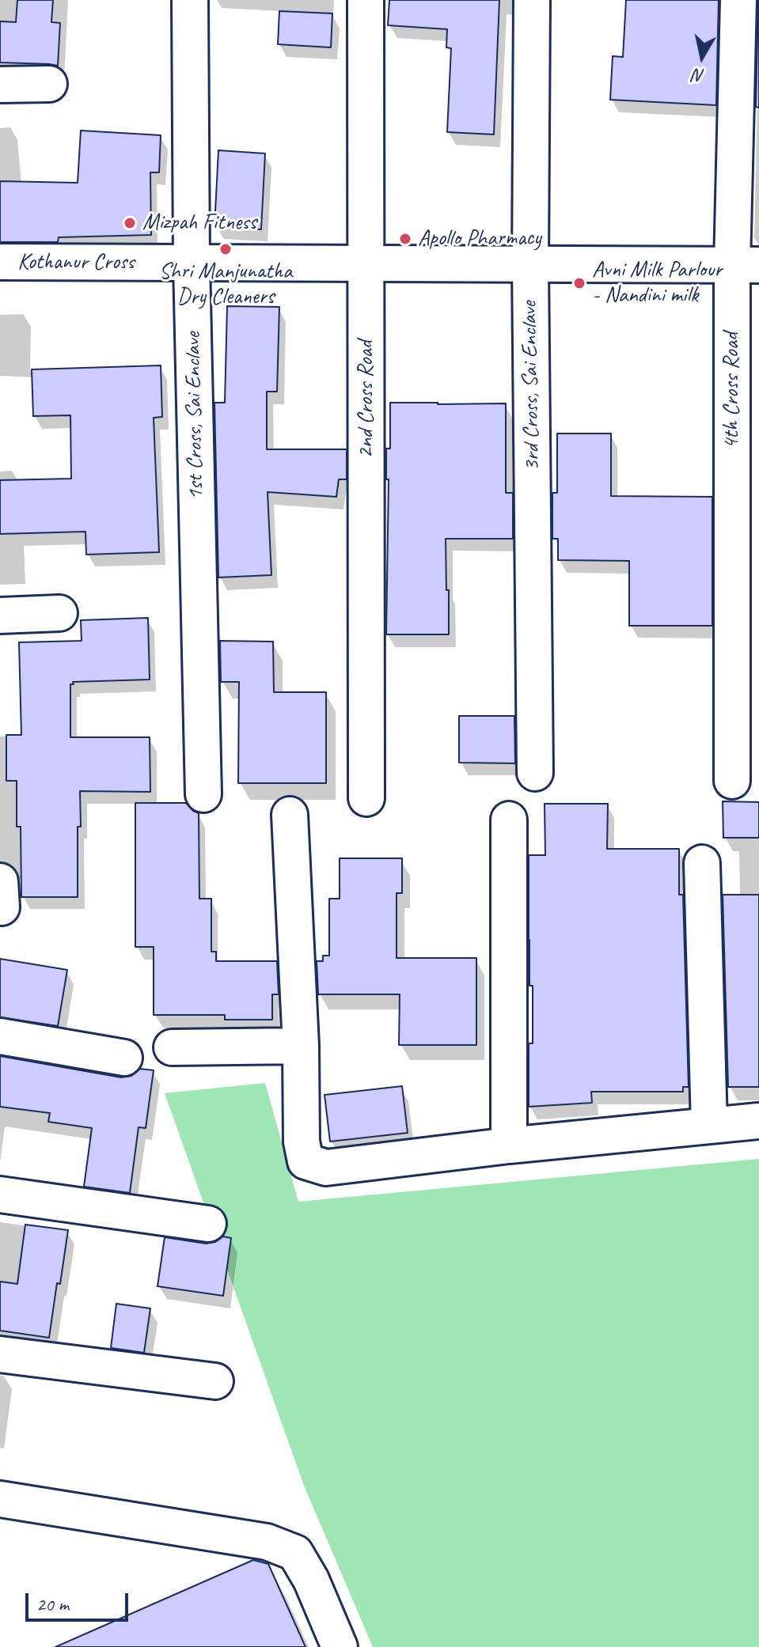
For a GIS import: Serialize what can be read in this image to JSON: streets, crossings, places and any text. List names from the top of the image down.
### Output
{
  "streets": {
    "street": [
      "Kothanur Cross",
      "3rd Cross, Sai Enclave",
      "4th Cross Road",
      "2nd Cross Road",
      "1st Cross, Sai Enclave"
    ]
  },
  "crossings": [
    ["Kothanur Cross", "3rd Cross, Sai Enclave"],
    ["Kothanur Cross", "4th Cross Road"],
    ["Kothanur Cross", "2nd Cross Road"],
    ["Kothanur Cross", "1st Cross, Sai Enclave"]
  ],
  "places": [
    "Mizpah Fitness",
    "Apollo Pharmacy",
    "Shri Manjunatha Dry Cleaners",
    "Avni Milk Parlour - Nandini milk"
  ],
  "scale_bar": "20 m",
  "north": "bottom"
}
